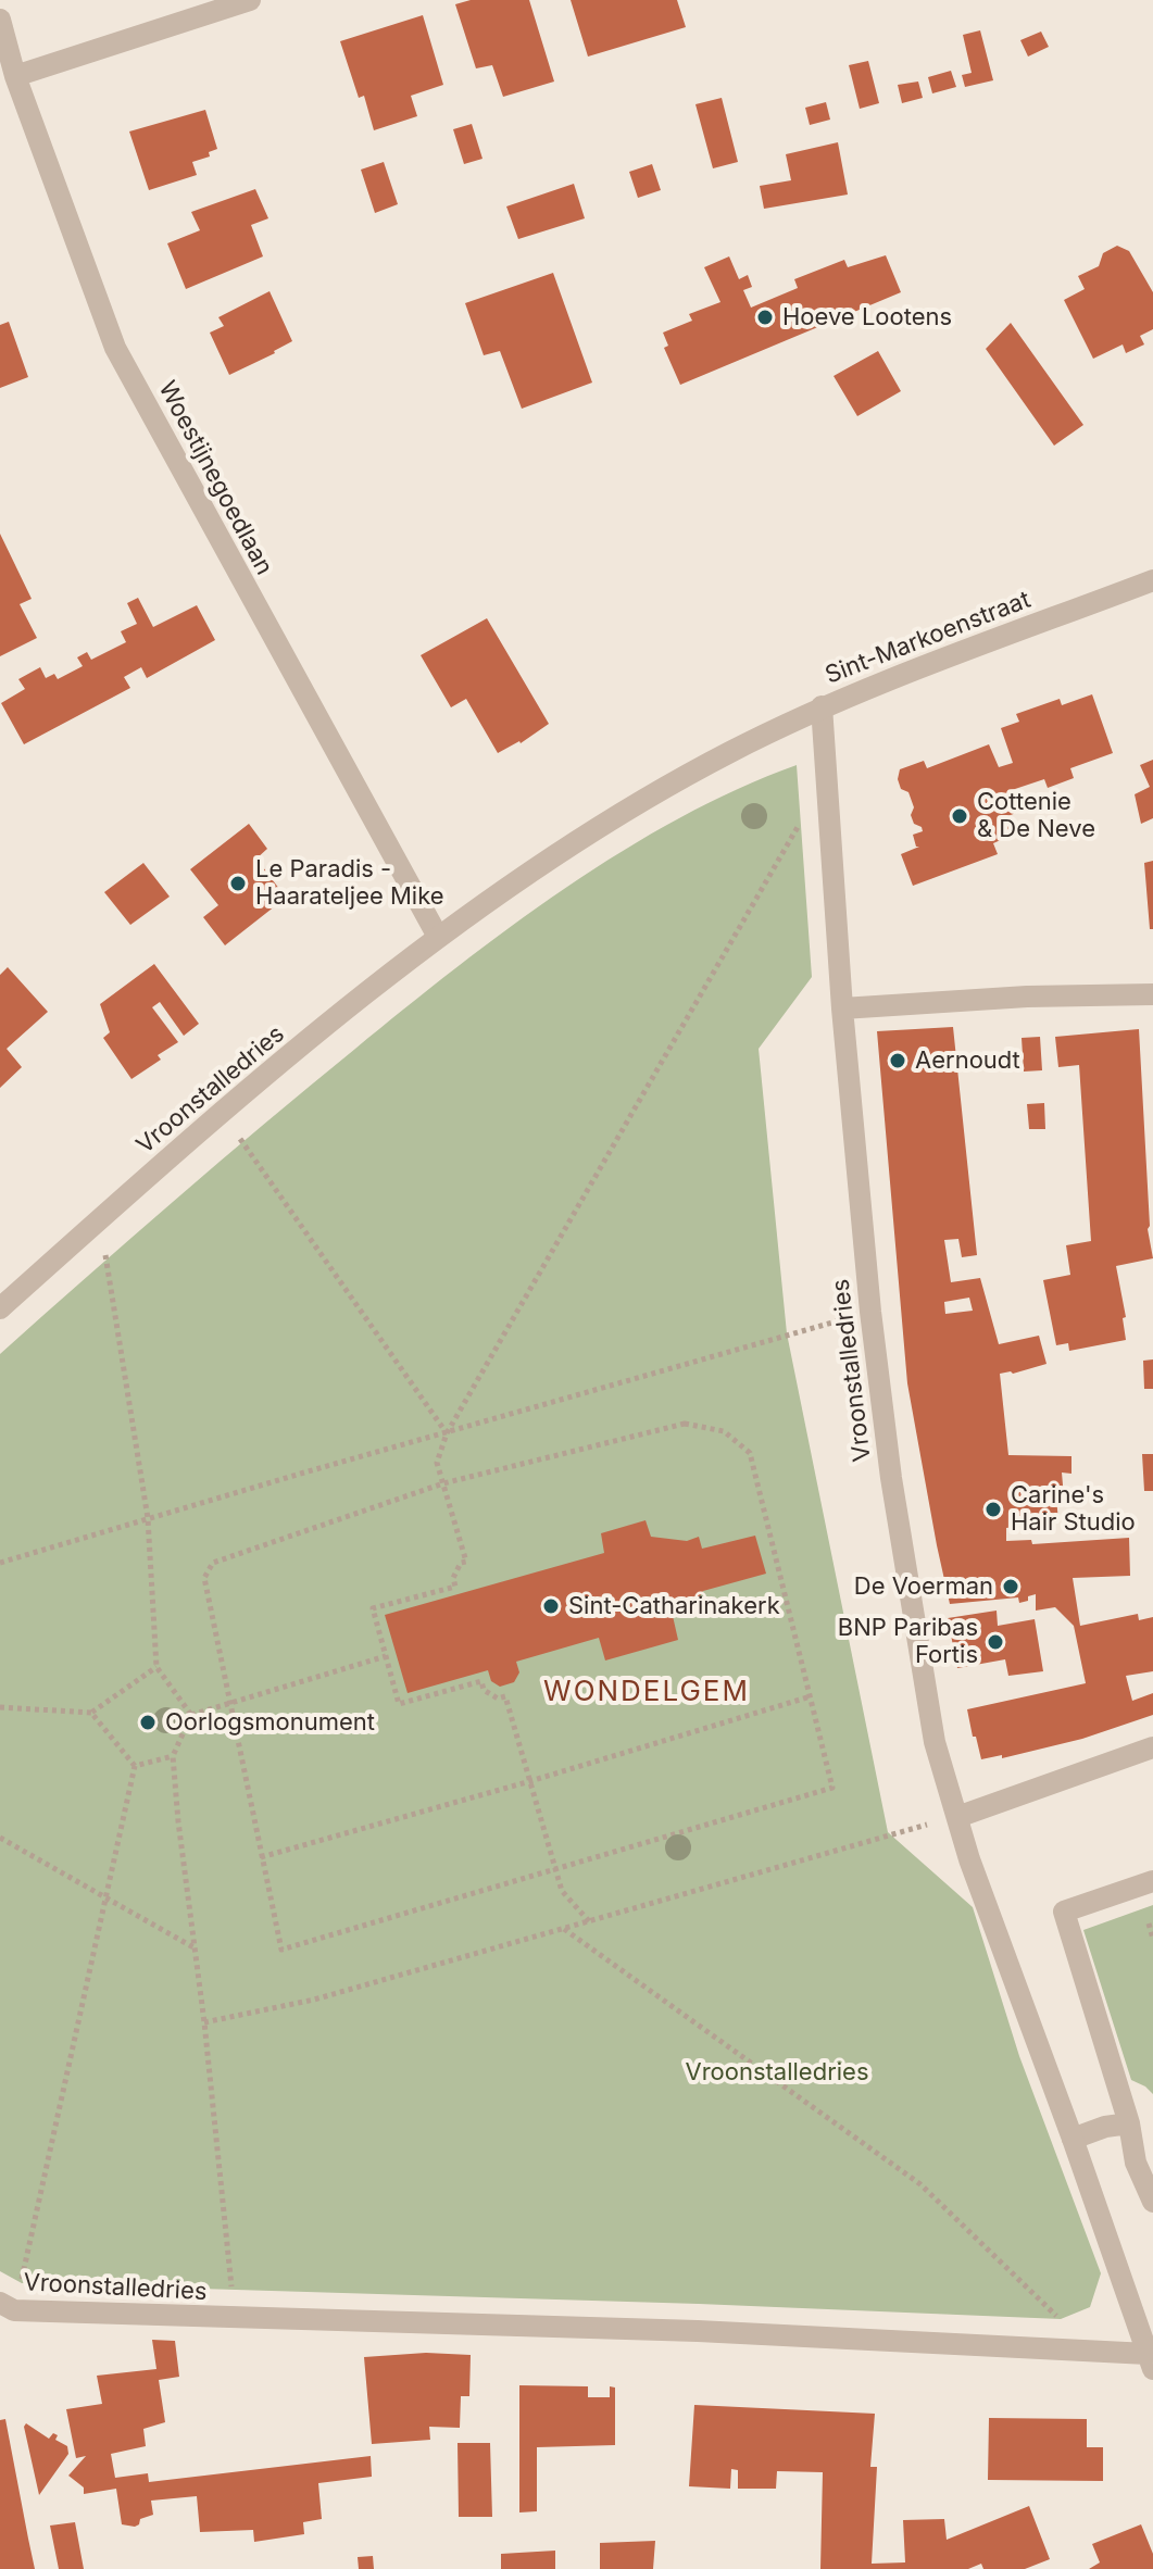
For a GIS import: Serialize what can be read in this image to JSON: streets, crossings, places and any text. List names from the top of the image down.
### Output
{
  "streets": {
    "street": ["Woestijnegoedlaan", "Sint-Markoenstraat", "Vroonstalledries"]
  },
  "crossings": [
    ["Woestijnegoedlaan", "Vroonstalledries"],
    ["Sint-Markoenstraat", "Vroonstalledries"]
  ],
  "districts": ["WONDELGEM"],
  "parks": ["Vroonstalledries"],
  "places": [
    "Hoeve Lootens",
    "Cottenie & De Neve",
    "Le Paradis - Haarateljee Mike",
    "Aernoudt",
    "Carine's Hair Studio",
    "De Voerman",
    "Sint-Catharinakerk",
    "BNP Paribas Fortis",
    "Oorlogsmonument"
  ]
}
